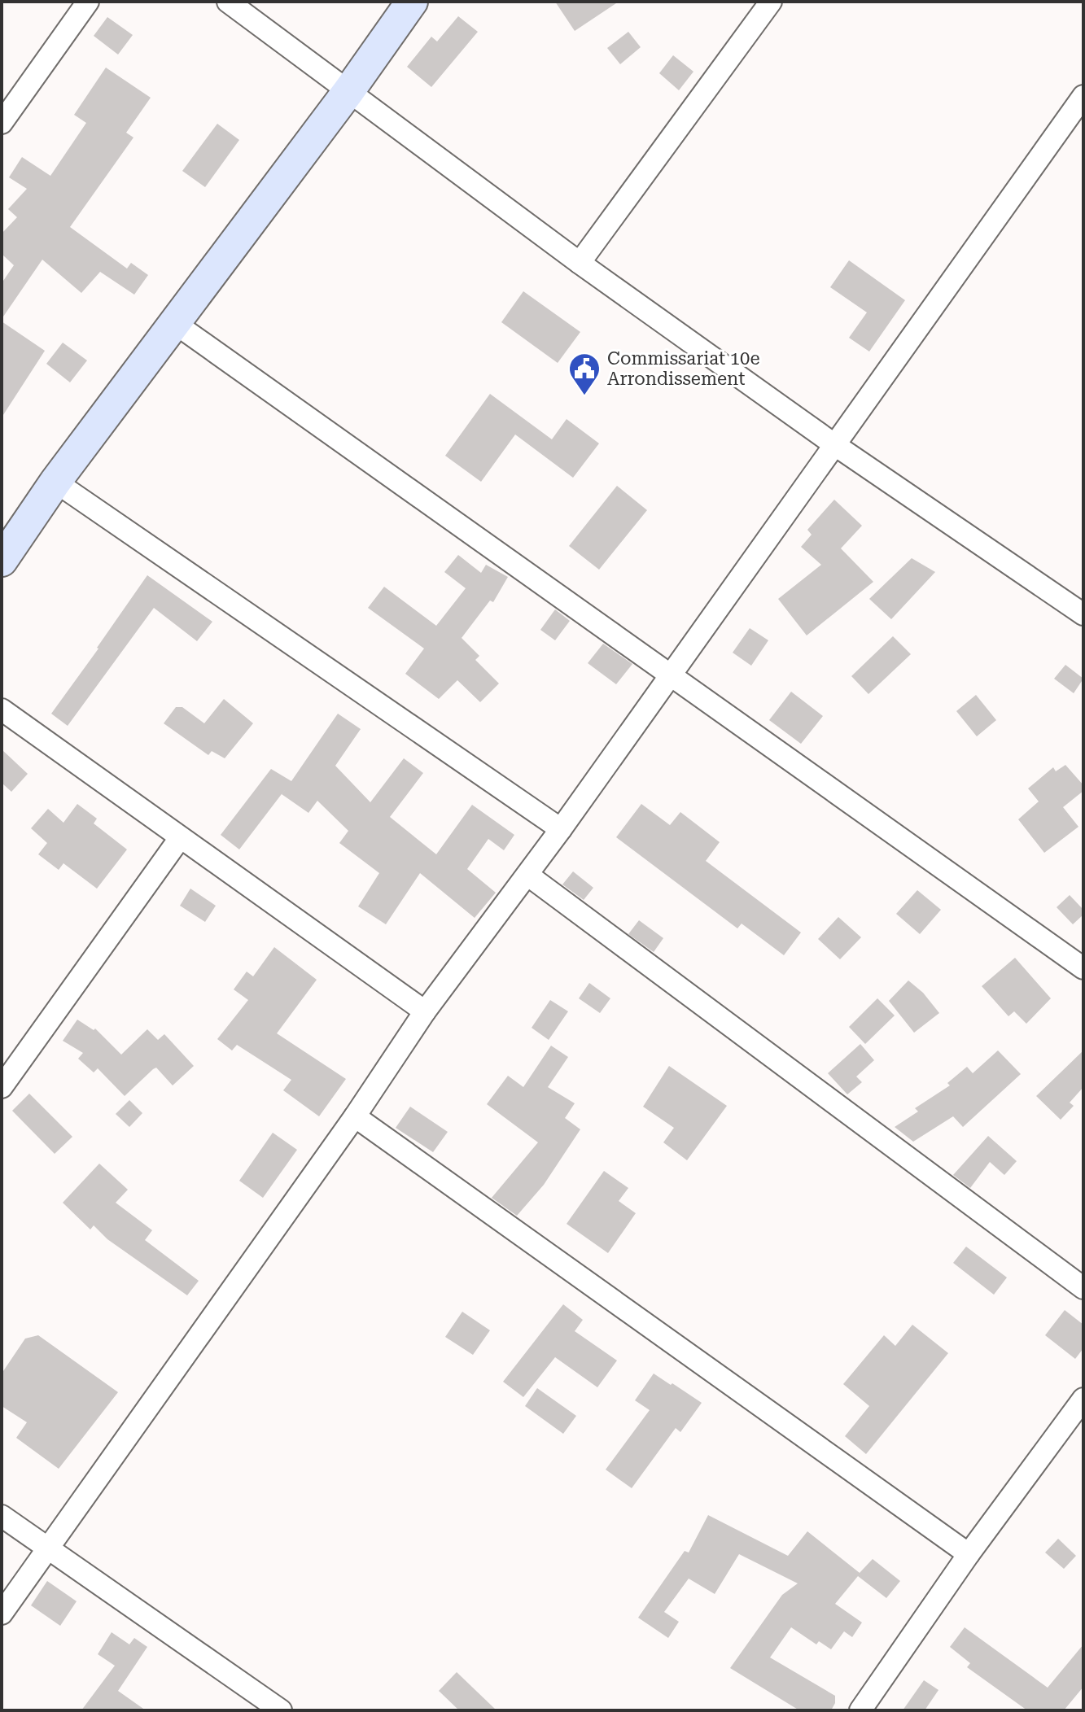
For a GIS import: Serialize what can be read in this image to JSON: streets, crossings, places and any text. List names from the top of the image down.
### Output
{
  "places": {
    "public building": ["Commissariat 10e Arrondissement"]
  }
}
